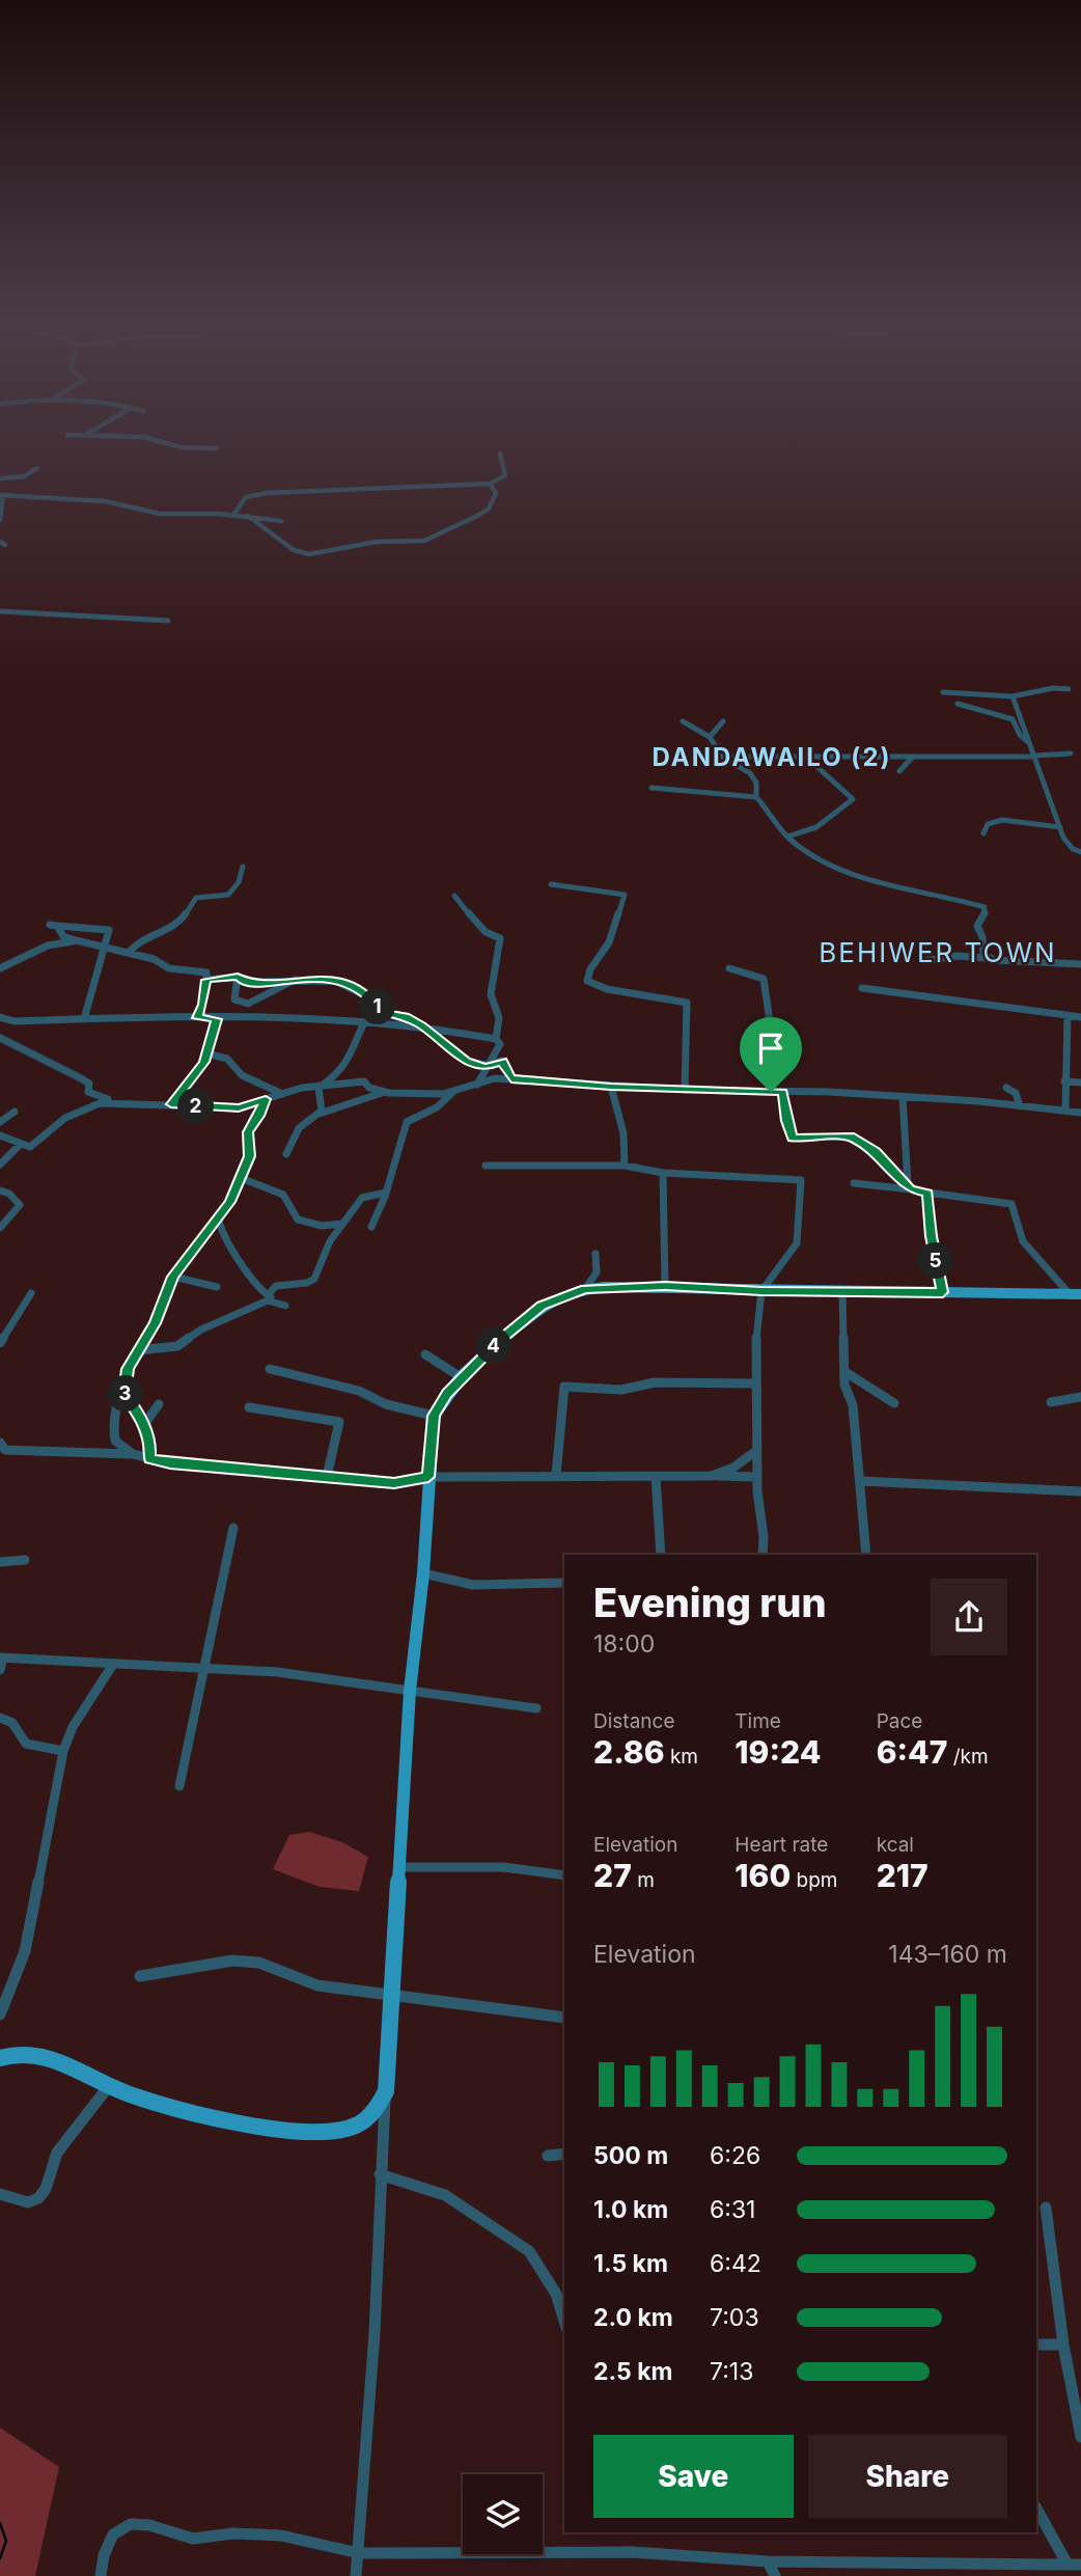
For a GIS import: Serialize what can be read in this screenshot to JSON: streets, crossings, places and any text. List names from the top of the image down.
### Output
{
  "districts": ["DANDAWAILO (2)", "BEHIWER TOWN"],
  "page": {
    "pins": [
      "1",
      "2",
      "5",
      "4",
      "3"
    ],
    "heading": ["Evening run", "18:00"],
    "stats": [
      ["Distance", "2.86 km"],
      ["Time", "19:24"],
      ["Pace", "6:47 /km"],
      ["Elevation", "27 m"],
      ["Heart rate", "160 bpm"],
      ["kcal", "217"]
    ],
    "chart": ["Elevation", "143–160 m"],
    "list": [
      {
        "name": "500 m",
        "note": "6:26"
      },
      {
        "name": "1.0 km",
        "note": "6:31"
      },
      {
        "name": "1.5 km",
        "note": "6:42"
      },
      {
        "name": "2.0 km",
        "note": "7:03"
      },
      {
        "name": "2.5 km",
        "note": "7:13"
      }
    ],
    "buttons": ["Save", "Share"]
  }
}
